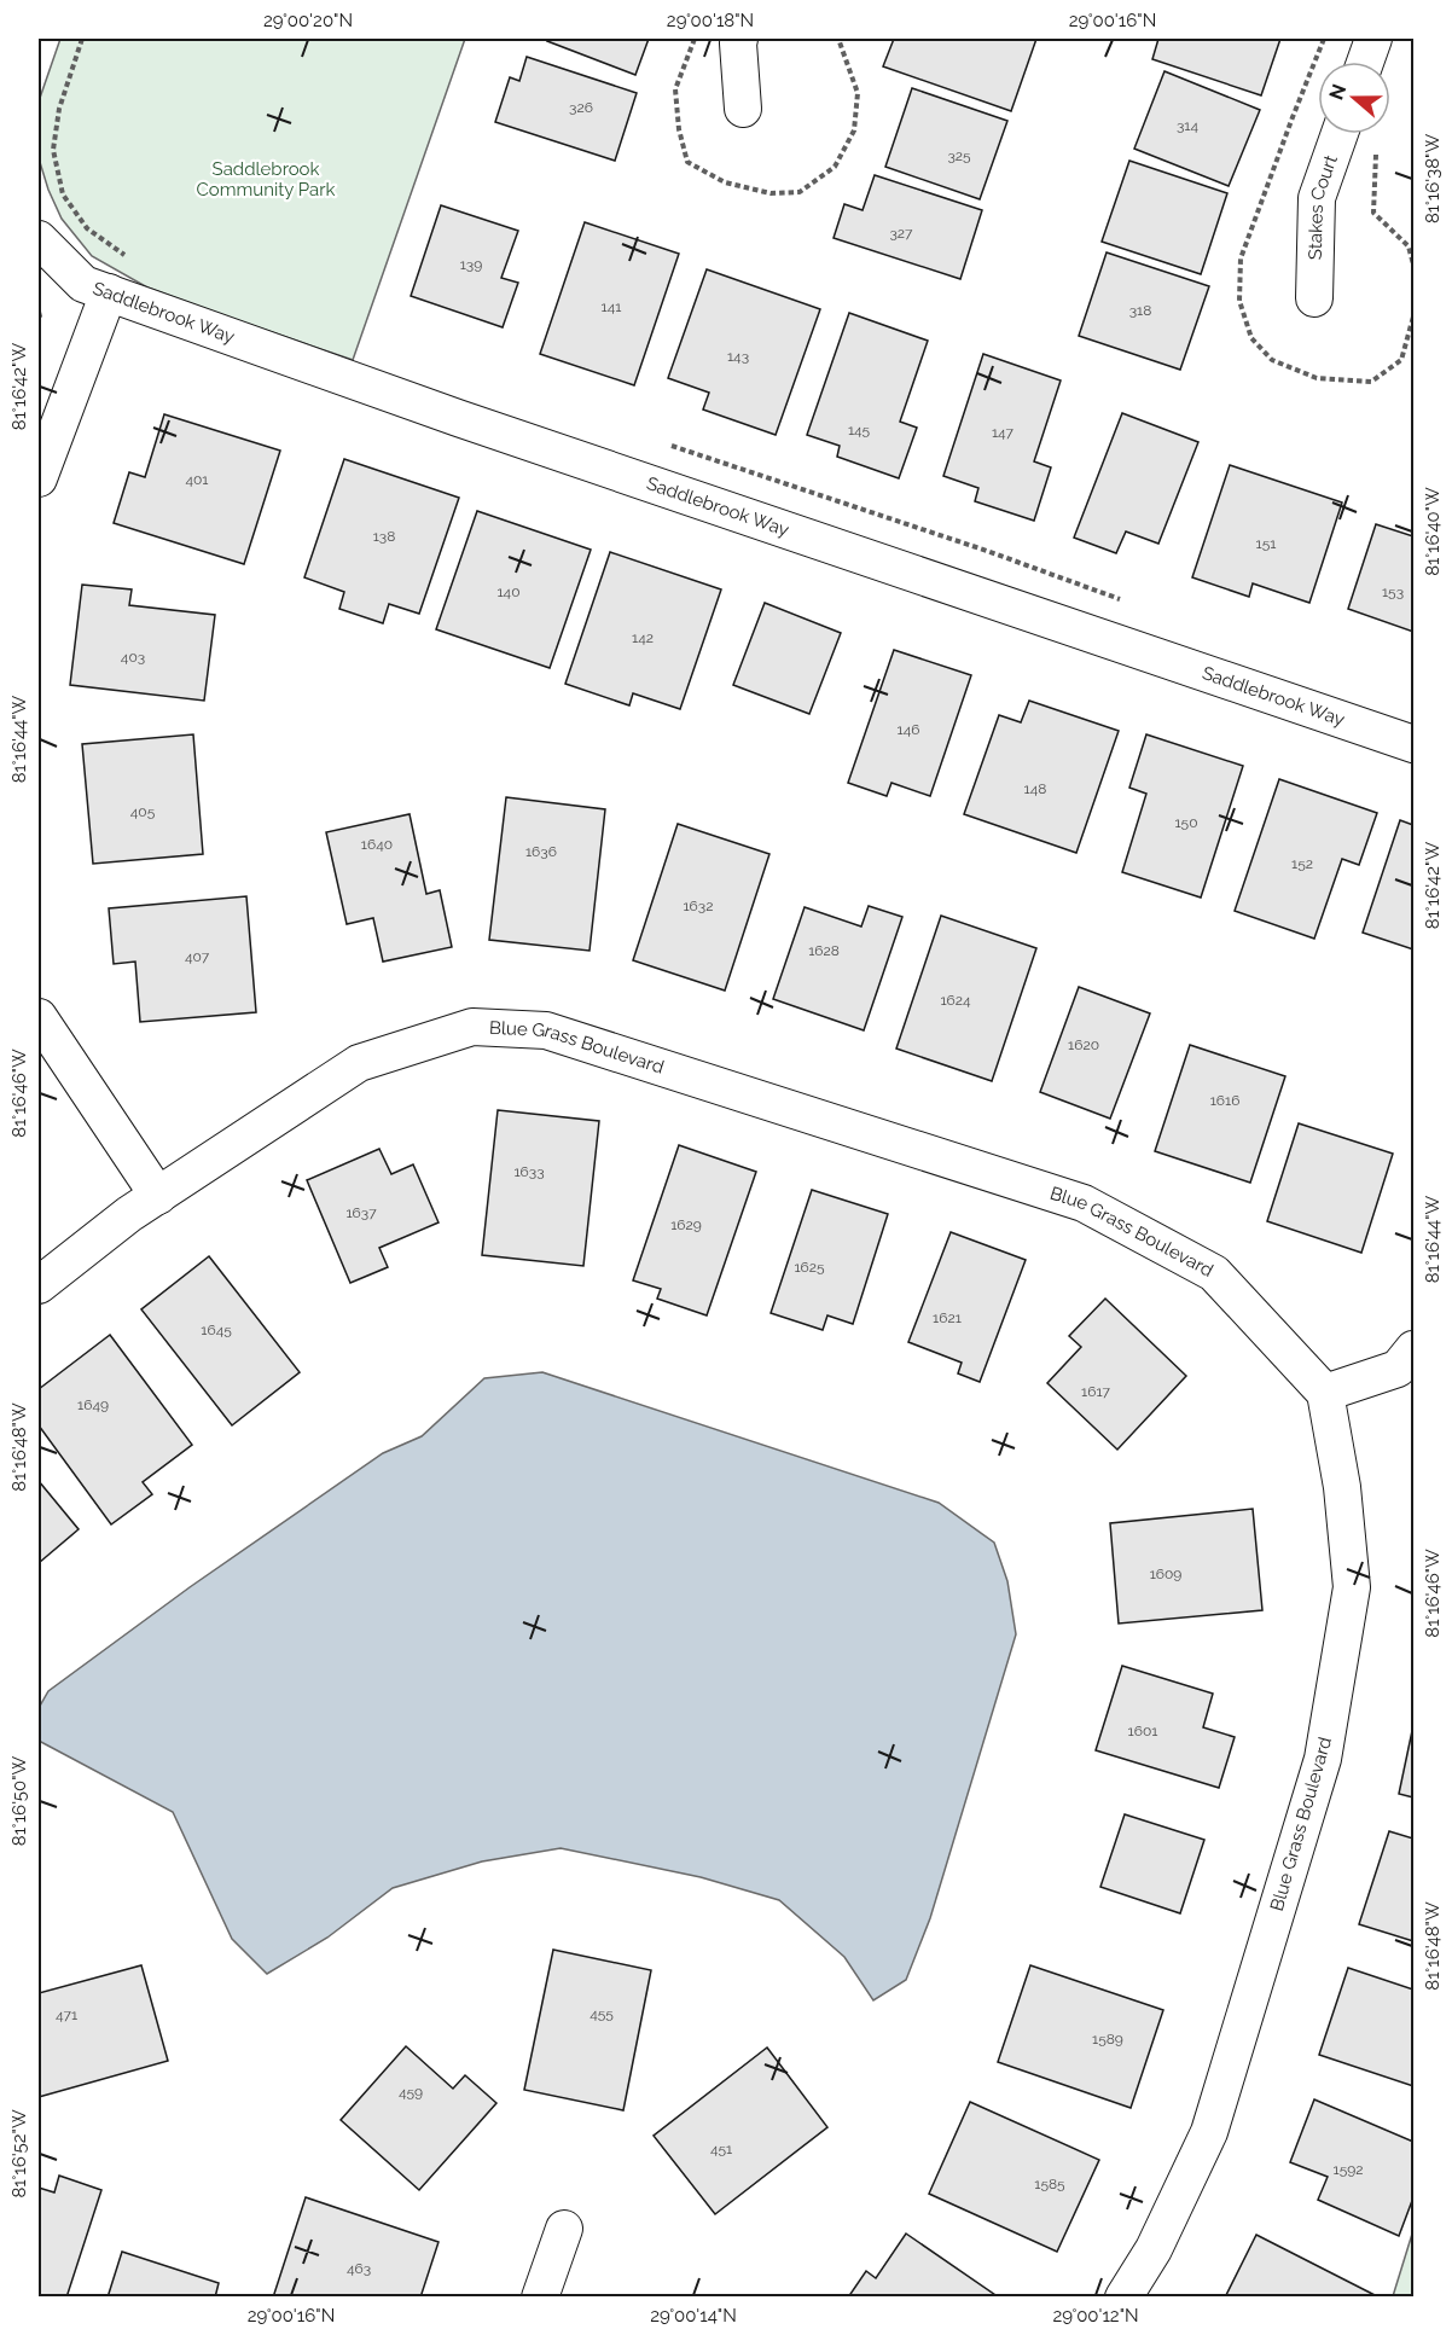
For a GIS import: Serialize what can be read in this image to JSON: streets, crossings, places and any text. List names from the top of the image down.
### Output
{
  "streets": {
    "street": ["Stakes Court", "Saddlebrook Way", "Blue Grass Boulevard"]
  },
  "parks": ["Saddlebrook Community Park"],
  "house_numbers": [
    "326",
    "314",
    "325",
    "327",
    "139",
    "141",
    "318",
    "143",
    "145",
    "147",
    "401",
    "138",
    "151",
    "140",
    "153",
    "142",
    "403",
    "146",
    "148",
    "405",
    "150",
    "1640",
    "1636",
    "152",
    "1632",
    "1628",
    "407",
    "1624",
    "1620",
    "1616",
    "1633",
    "1637",
    "1629",
    "1625",
    "1621",
    "1645",
    "1617",
    "1649",
    "1609",
    "1601",
    "455",
    "471",
    "1589",
    "459",
    "451",
    "1592",
    "1585",
    "463"
  ],
  "north": "left",
  "coordinates": [
    "29°00'20\"N",
    "29°00'18\"N",
    "29°00'16\"N",
    "81°16'38\"W",
    "81°16'42\"W",
    "81°16'40\"W",
    "81°16'44\"W",
    "81°16'46\"W",
    "81°16'48\"W",
    "81°16'50\"W",
    "81°16'52\"W",
    "29°00'14\"N",
    "29°00'12\"N"
  ]
}
